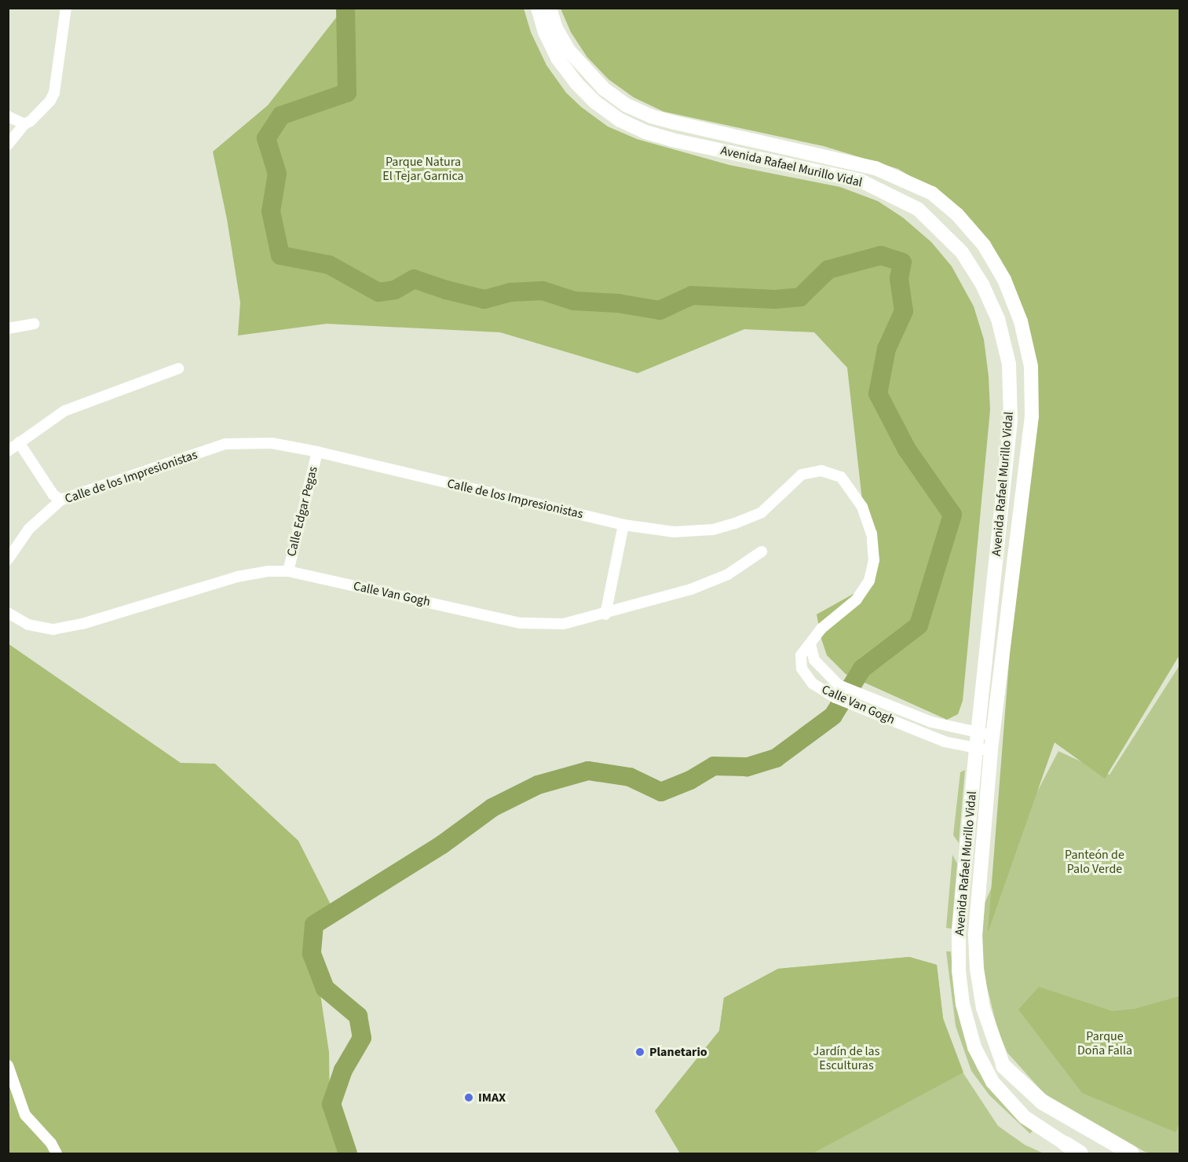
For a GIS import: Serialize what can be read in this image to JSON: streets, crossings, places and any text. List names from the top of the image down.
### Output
{
  "streets": {
    "main road": ["Avenida Rafael Murillo Vidal"],
    "street": ["Calle de los Impresionistas", "Calle Edgar Pegas", "Calle Van Gogh"]
  },
  "crossings": [
    ["Avenida Rafael Murillo Vidal", "Calle Van Gogh"],
    ["Calle de los Impresionistas", "Calle Edgar Pegas"],
    ["Calle de los Impresionistas", "Calle Van Gogh"],
    ["Calle Edgar Pegas", "Calle Van Gogh"]
  ],
  "parks": [
    "Parque Natura El Tejar Garnica",
    "Panteón de Palo Verde",
    "Parque Doña Falla",
    "Jardín de las Esculturas"
  ],
  "places": ["Planetario", "IMAX"]
}
